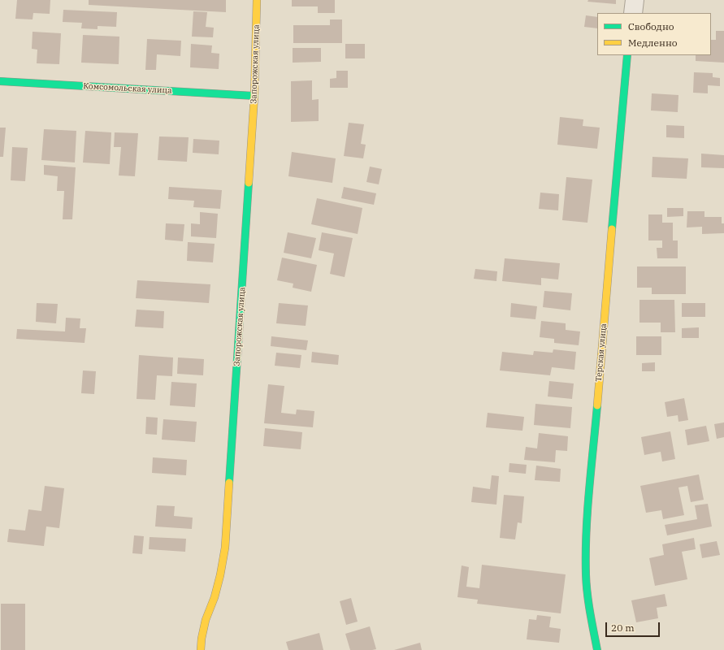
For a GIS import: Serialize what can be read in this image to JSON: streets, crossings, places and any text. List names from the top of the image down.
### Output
{
  "streets": {
    "street": ["Запорожская улица", "Комсомольская улица", "Терская улица"]
  },
  "crossings": [
    ["Запорожская улица", "Комсомольская улица"]
  ],
  "legend": ["Свободно", "Медленно"],
  "scale_bar": "20 m"
}
